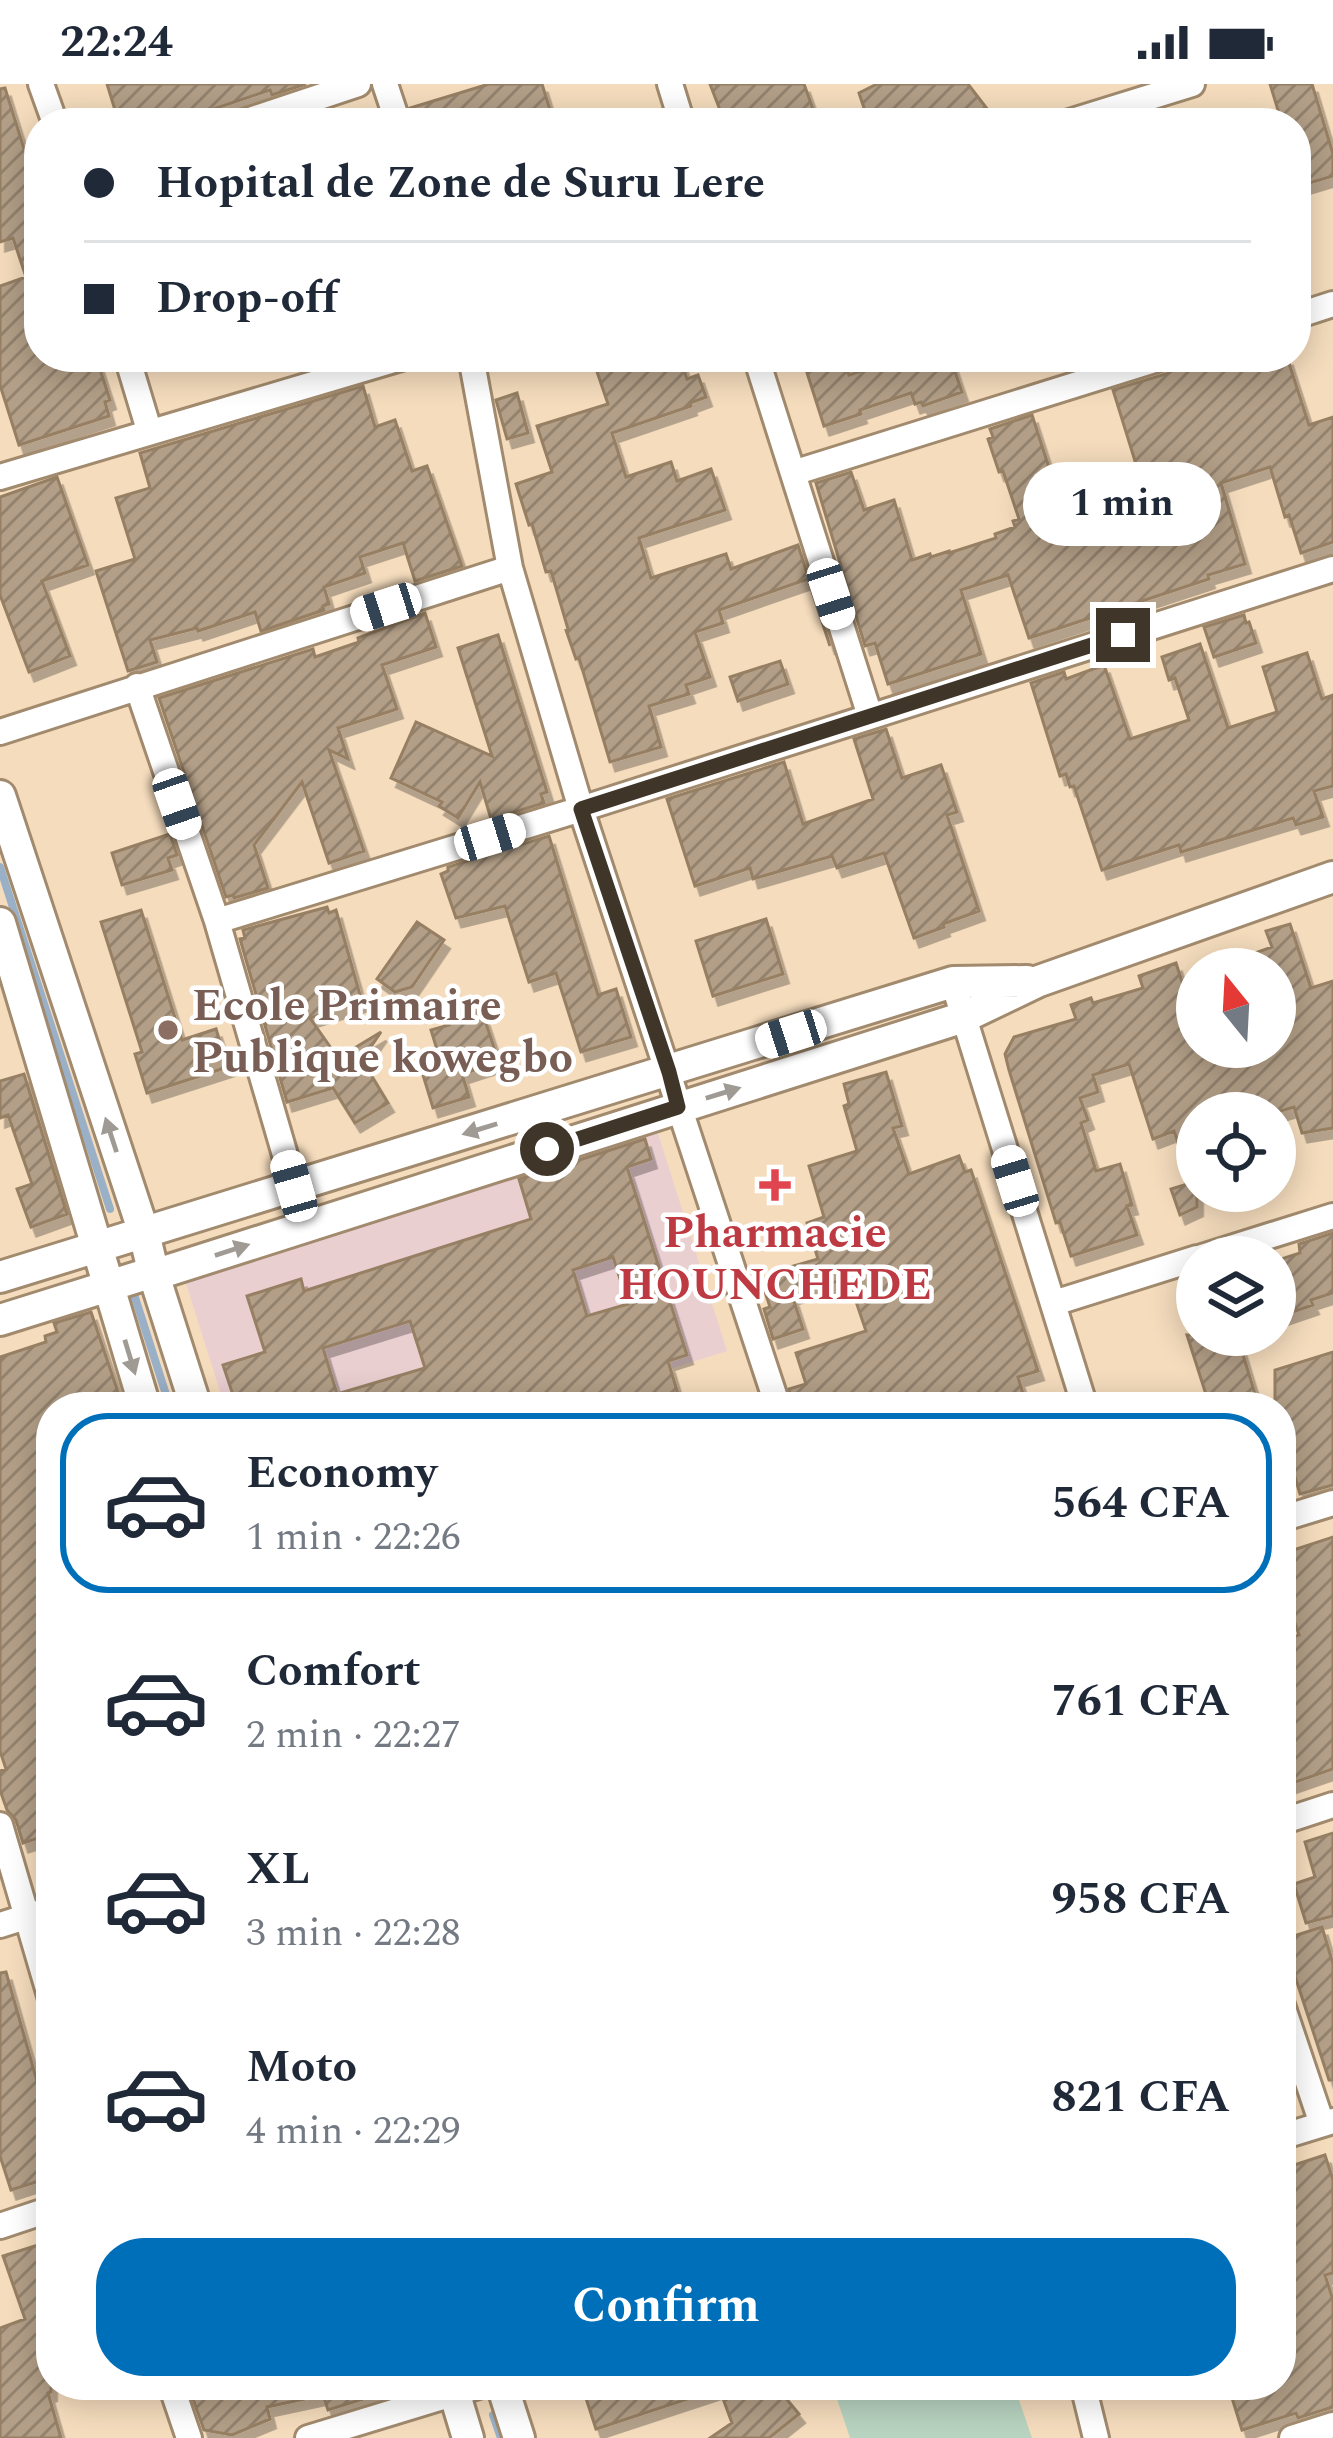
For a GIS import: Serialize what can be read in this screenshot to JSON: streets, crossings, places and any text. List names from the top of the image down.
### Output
{
  "places": {
    "other": ["Ecole Primaire Publique kowegbo"],
    "health": ["Pharmacie HOUNCHEDE"]
  },
  "north": "top",
  "page": {
    "status": "22:24",
    "banner": ["Hopital de Zone de Suru Lere", "Drop-off"],
    "bubble": "1 min",
    "list": [
      {
        "name": "Economy",
        "note": "1 min · 22:26",
        "value": "564 CFA"
      },
      {
        "name": "Comfort",
        "note": "2 min · 22:27",
        "value": "761 CFA"
      },
      {
        "name": "XL",
        "note": "3 min · 22:28",
        "value": "958 CFA"
      },
      {
        "name": "Moto",
        "note": "4 min · 22:29",
        "value": "821 CFA"
      }
    ],
    "buttons": "Confirm"
  }
}
